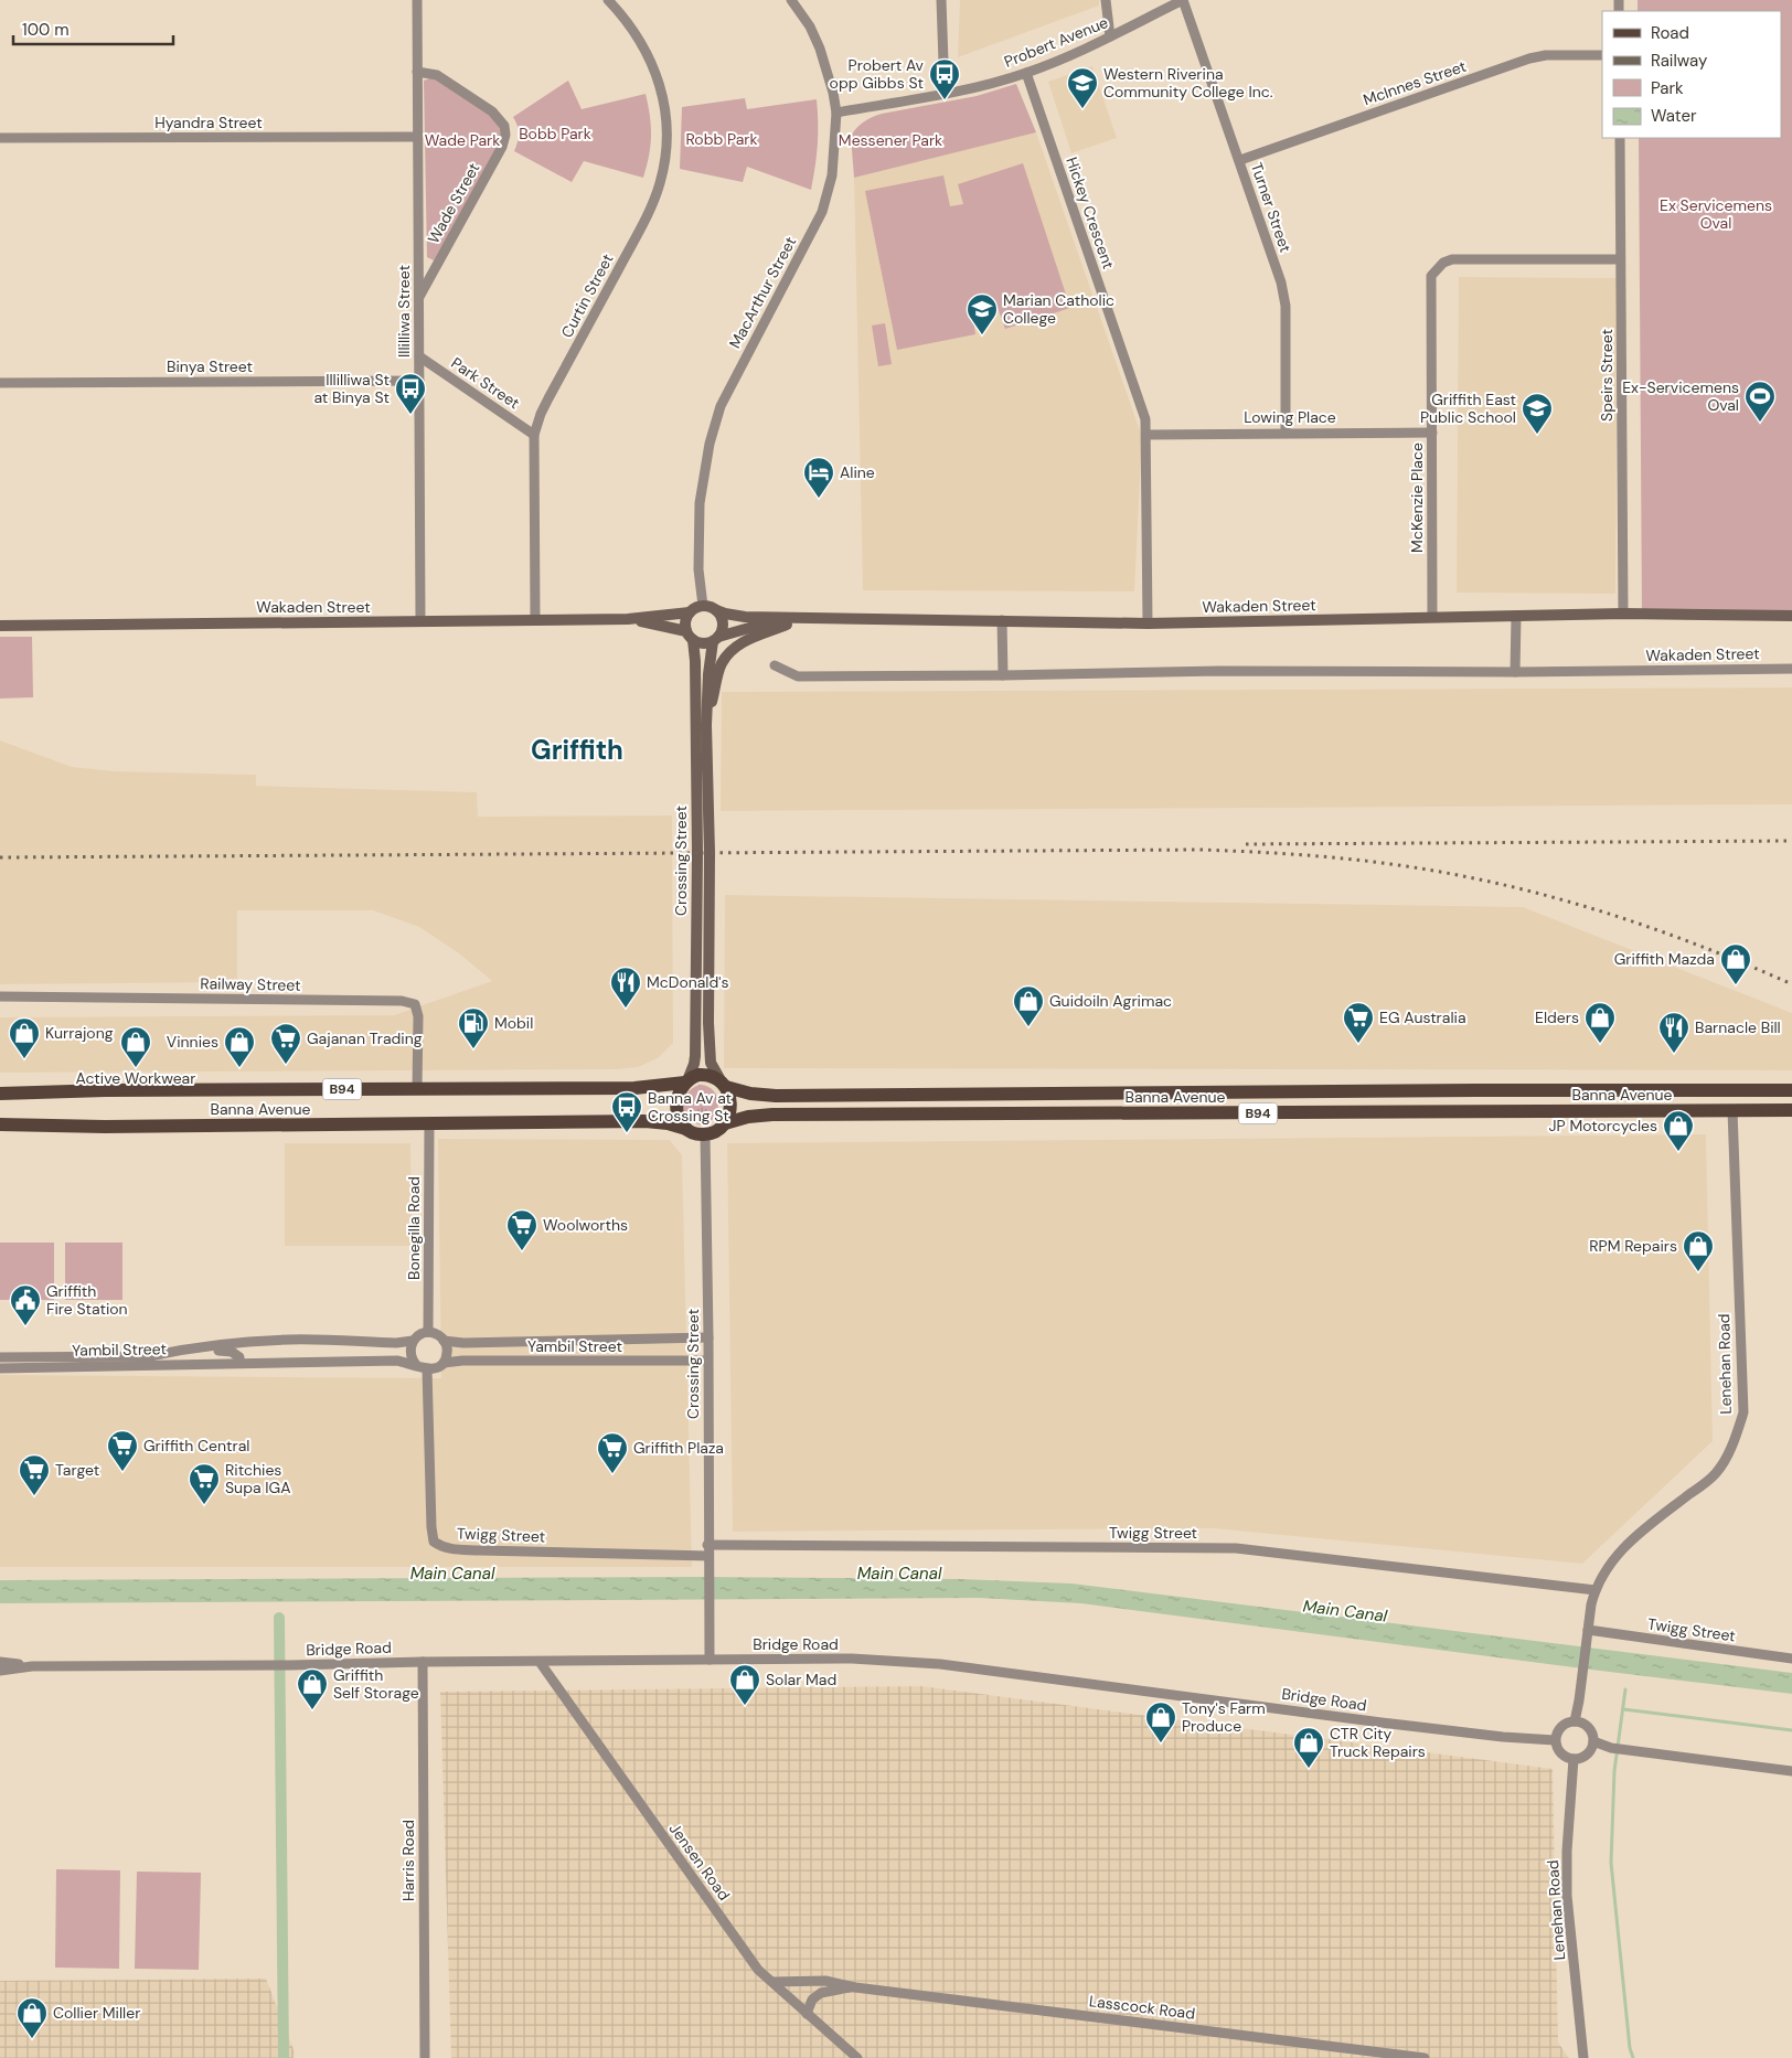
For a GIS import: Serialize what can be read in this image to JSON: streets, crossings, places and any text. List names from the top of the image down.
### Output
{
  "streets": {
    "main road": [
      "Wakaden Street",
      "Crossing Street",
      "B94",
      "Banna Avenue"
    ],
    "street": [
      "Probert Avenue",
      "McInnes Street",
      "Hyandra Street",
      "Wade Street",
      "Turner Street",
      "Hickey Crescent",
      "MacArthur Street",
      "Curtin Street",
      "Illilliwa Street",
      "Binya Street",
      "Speirs Street",
      "Park Street",
      "Lowing Place",
      "McKenzie Place",
      "Railway Street",
      "Bonegilla Road",
      "Yambil Street",
      "Lenehan Road",
      "Twigg Street",
      "Bridge Road",
      "Harris Road",
      "Jensen Road",
      "Lasscock Road"
    ]
  },
  "crossings": [
    ["Probert Avenue", "Turner Street"],
    ["Probert Avenue", "Hickey Crescent"],
    ["Probert Avenue", "MacArthur Street"],
    ["McInnes Street", "Turner Street"],
    ["Hyandra Street", "Illilliwa Street"],
    ["Wade Street", "Illilliwa Street"],
    ["Turner Street", "Lowing Place"],
    ["Hickey Crescent", "Lowing Place"],
    ["Hickey Crescent", "Wakaden Street"],
    ["MacArthur Street", "Wakaden Street"],
    ["MacArthur Street", "Crossing Street"],
    ["Curtin Street", "Park Street"],
    ["Curtin Street", "Wakaden Street"],
    ["Illilliwa Street", "Binya Street"],
    ["Illilliwa Street", "Park Street"],
    ["Illilliwa Street", "Wakaden Street"],
    ["Speirs Street", "McKenzie Place"],
    ["Speirs Street", "Wakaden Street"],
    ["Lowing Place", "McKenzie Place"],
    ["McKenzie Place", "Wakaden Street"],
    ["Wakaden Street", "Crossing Street"],
    ["Crossing Street", "B94"],
    ["Crossing Street", "Banna Avenue"],
    ["Crossing Street", "Yambil Street"],
    ["Crossing Street", "Twigg Street"],
    ["Crossing Street", "Bridge Road"],
    ["Railway Street", "Banna Avenue"],
    ["B94", "Banna Avenue"],
    ["Banna Avenue", "Bonegilla Road"],
    ["Banna Avenue", "Lenehan Road"],
    ["Bonegilla Road", "Yambil Street"],
    ["Bonegilla Road", "Twigg Street"],
    ["Yambil Street", "Twigg Street"],
    ["Lenehan Road", "Twigg Street"],
    ["Lenehan Road", "Bridge Road"],
    ["Bridge Road", "Harris Road"],
    ["Bridge Road", "Jensen Road"],
    ["Jensen Road", "Lasscock Road"]
  ],
  "districts": ["Griffith"],
  "water": ["Main Canal"],
  "parks": [
    "Bobb Park",
    "Robb Park",
    "Wade Park",
    "Messener Park",
    "Ex Servicemens Oval"
  ],
  "places": {
    "bus stop": ["Probert Av opp Gibbs St", "Illilliwa St at Binya St", "Banna Av at Crossing St"],
    "school or university": ["Western Riverina Community College Inc.", "Marian Catholic College", "Griffith East Public School"],
    "sports": ["Ex-Servicemens Oval"],
    "hotel": ["Aline"],
    "shop": [
      "Griffith Mazda",
      "Guidoiln Agrimac",
      "Elders",
      "Kurrajong",
      "Active Workwear",
      "Vinnies",
      "JP Motorcycles",
      "RPM Repairs",
      "Solar Mad",
      "Griffith Self Storage",
      "Tony's Farm Produce",
      "CTR City Truck Repairs",
      "Collier Miller"
    ],
    "restaurant": ["McDonald's", "Barnacle Bill"],
    "supermarket": [
      "EG Australia",
      "Gajanan Trading",
      "Woolworths",
      "Griffith Central",
      "Griffith Plaza",
      "Target",
      "Ritchies Supa IGA"
    ],
    "fuel station": ["Mobil"],
    "public building": ["Griffith Fire Station"]
  },
  "legend": [
    "Road",
    "Railway",
    "Park",
    "Water"
  ],
  "scale_bar": "100 m"
}
